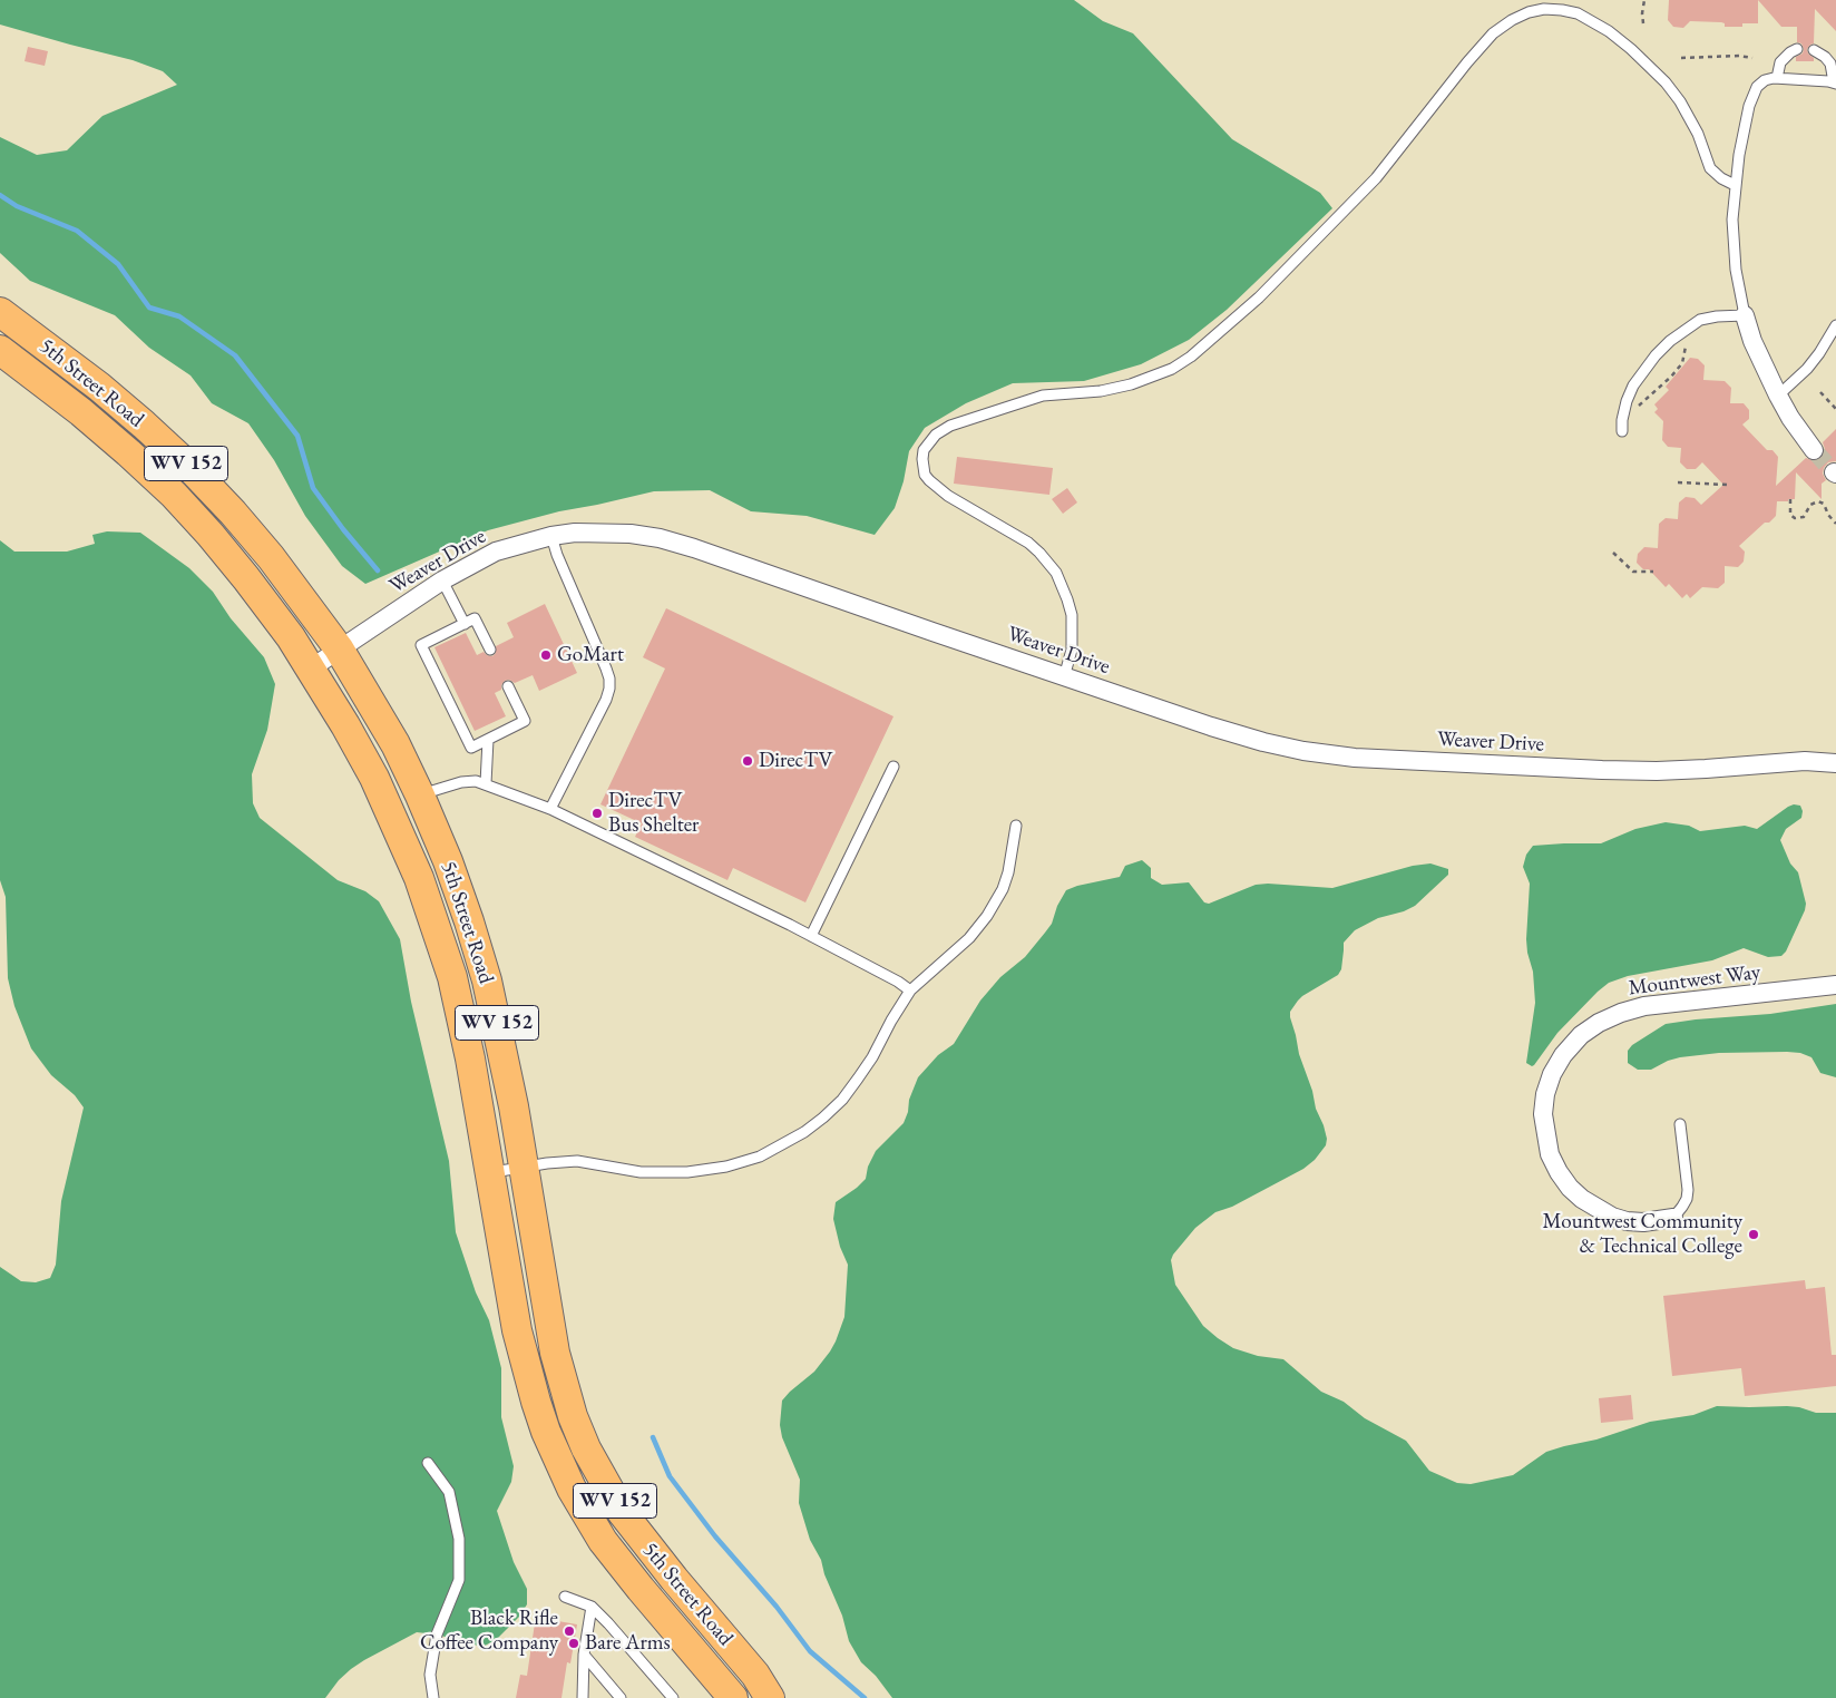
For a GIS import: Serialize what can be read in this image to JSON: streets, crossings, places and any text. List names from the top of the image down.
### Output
{
  "streets": {
    "main road": ["5th Street Road", "WV 152"],
    "street": ["Weaver Drive", "Mountwest Way"]
  },
  "crossings": [
    ["5th Street Road", "Weaver Drive"]
  ],
  "places": [
    "GoMart",
    "DirecTV",
    "DirecTV Bus Shelter",
    "Mountwest Community & Technical College",
    "Black Rifle Coffee Company",
    "Bare Arms"
  ]
}
